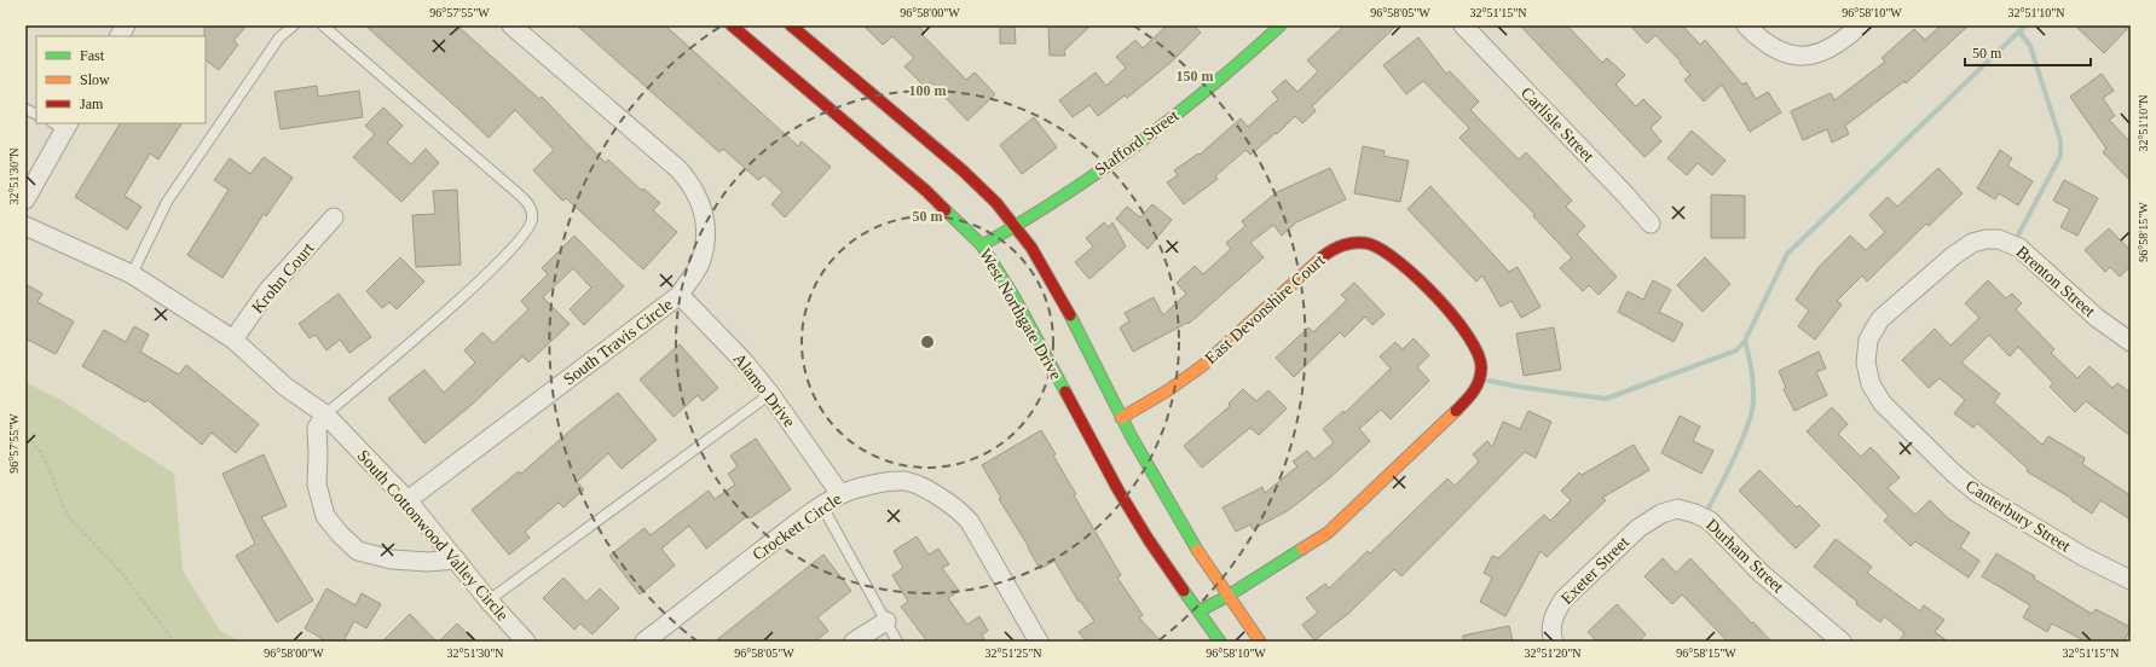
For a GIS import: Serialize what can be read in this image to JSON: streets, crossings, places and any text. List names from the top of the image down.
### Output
{
  "streets": {
    "main road": ["Stafford Street", "East Devonshire Court", "West Northgate Drive"],
    "street": [
      "Carlisle Street",
      "Krohn Court",
      "Brenton Street",
      "South Travis Circle",
      "Alamo Drive",
      "Canterbury Street",
      "Crockett Circle",
      "South Cottonwood Valley Circle",
      "Durham Street",
      "Exeter Street"
    ]
  },
  "crossings": [
    ["Stafford Street", "West Northgate Drive"],
    ["Krohn Court", "South Cottonwood Valley Circle"],
    ["Brenton Street", "Canterbury Street"],
    ["East Devonshire Court", "West Northgate Drive"],
    ["South Travis Circle", "Alamo Drive"],
    ["South Travis Circle", "South Cottonwood Valley Circle"],
    ["Alamo Drive", "Crockett Circle"],
    ["Durham Street", "Exeter Street"]
  ],
  "legend": ["Fast", "Slow", "Jam"],
  "scale_bar": "50 m",
  "coordinates": [
    "96°57'55\"W",
    "96°58'00\"W",
    "96°58'05\"W",
    "32°51'15\"N",
    "96°58'10\"W",
    "32°51'10\"N",
    "32°51'30\"N",
    "96°58'15\"W",
    "32°51'25\"N",
    "32°51'20\"N"
  ],
  "rings": ["150 m", "100 m", "50 m"]
}
